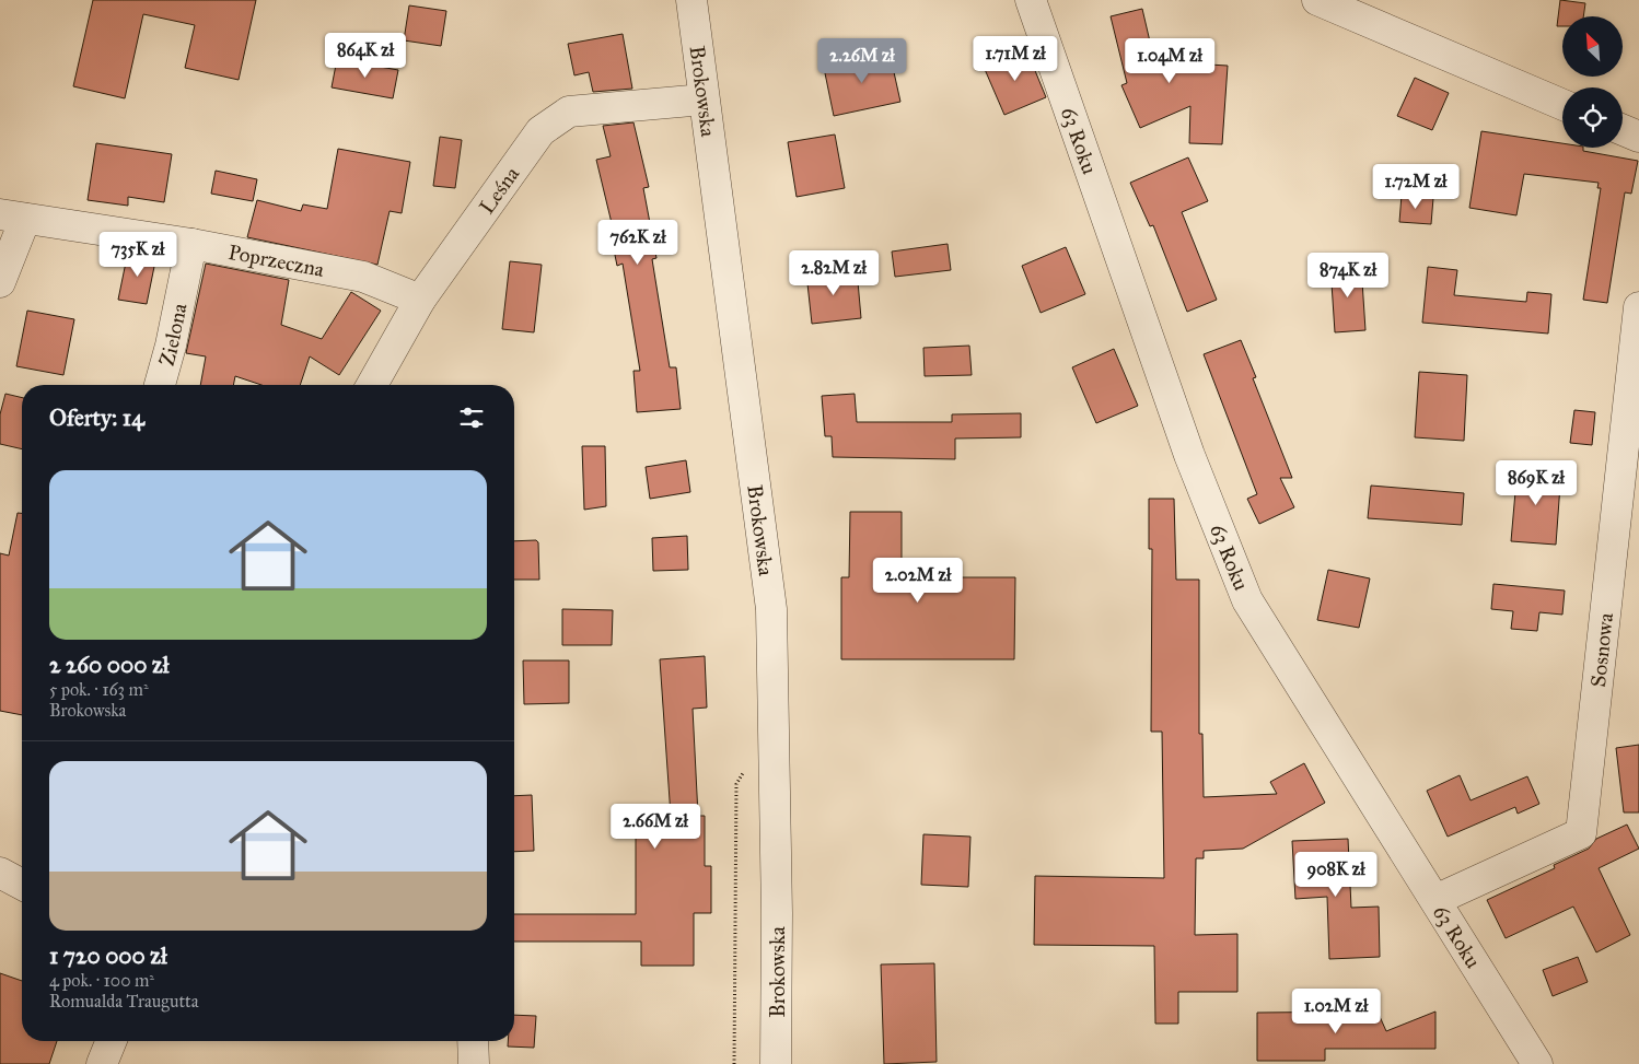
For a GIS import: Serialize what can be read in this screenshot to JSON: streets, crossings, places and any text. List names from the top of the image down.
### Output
{
  "streets": {
    "street": [
      "Brokowska",
      "63 Roku",
      "Leśna",
      "Poprzeczna",
      "Zielona",
      "Sosnowa"
    ]
  },
  "crossings": [
    ["Brokowska", "Leśna"],
    ["63 Roku", "Sosnowa"],
    ["Leśna", "Poprzeczna"],
    ["Poprzeczna", "Zielona"]
  ],
  "north": "top left",
  "page": {
    "price": [
      "864K zł",
      "1.71M zł",
      "2.26M zł",
      "1.04M zł",
      "1.72M zł",
      "762K zł",
      "735K zł",
      "2.82M zł",
      "874K zł",
      "869K zł",
      "2.02M zł",
      "2.66M zł",
      "908K zł",
      "1.02M zł"
    ],
    "heading": "Oferty: 14",
    "list": [
      {
        "name": "2 260 000 zł",
        "note": "5 pok. · 163 m² · Brokowska"
      },
      {
        "name": "1 720 000 zł",
        "note": "4 pok. · 100 m² · Romualda Traugutta"
      }
    ]
  }
}
